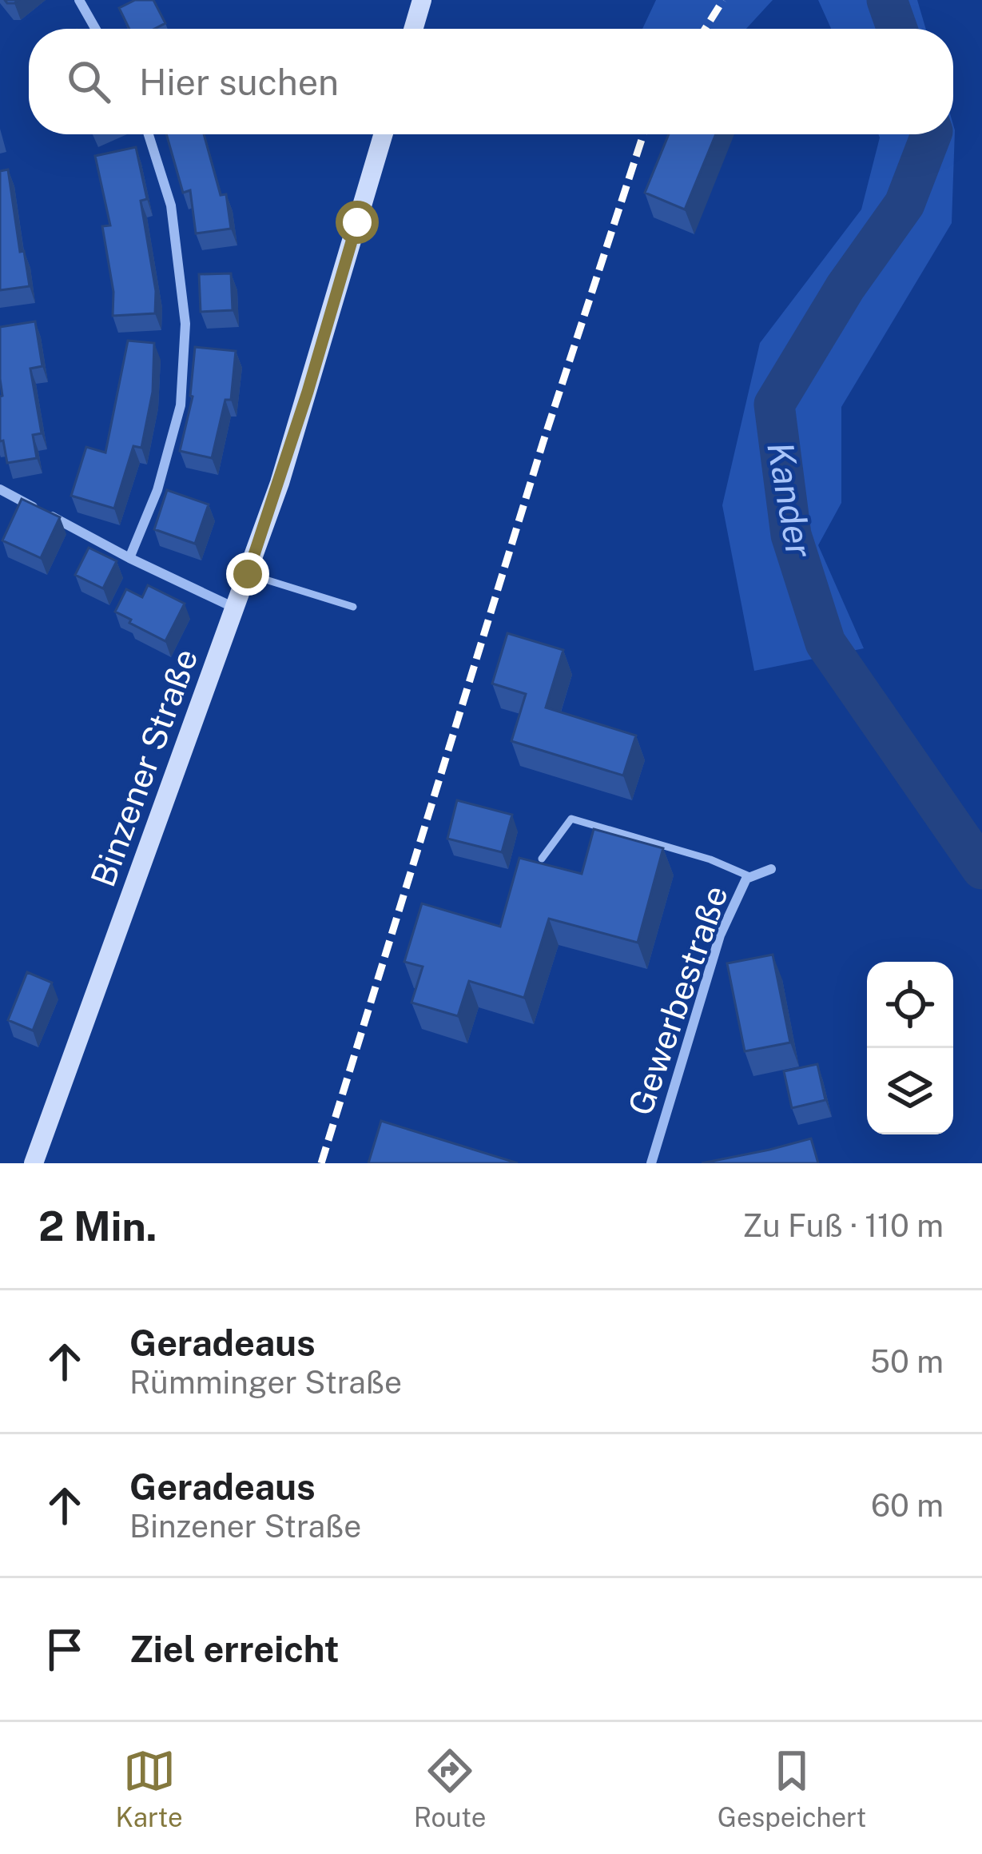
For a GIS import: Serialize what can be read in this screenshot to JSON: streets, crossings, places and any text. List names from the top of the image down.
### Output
{
  "streets": {
    "main road": ["Binzener Straße"],
    "street": ["Gewerbestraße"]
  },
  "water": ["Kander"],
  "page": {
    "search": "Hier suchen",
    "heading": ["2 Min.", "Zu Fuß · 110 m"],
    "list": [
      ["Geradeaus", "Rümminger Straße", "50 m"],
      ["Geradeaus", "Binzener Straße", "60 m"],
      "Ziel erreicht"
    ],
    "nav": ["Karte", "Route", "Gespeichert"]
  }
}
